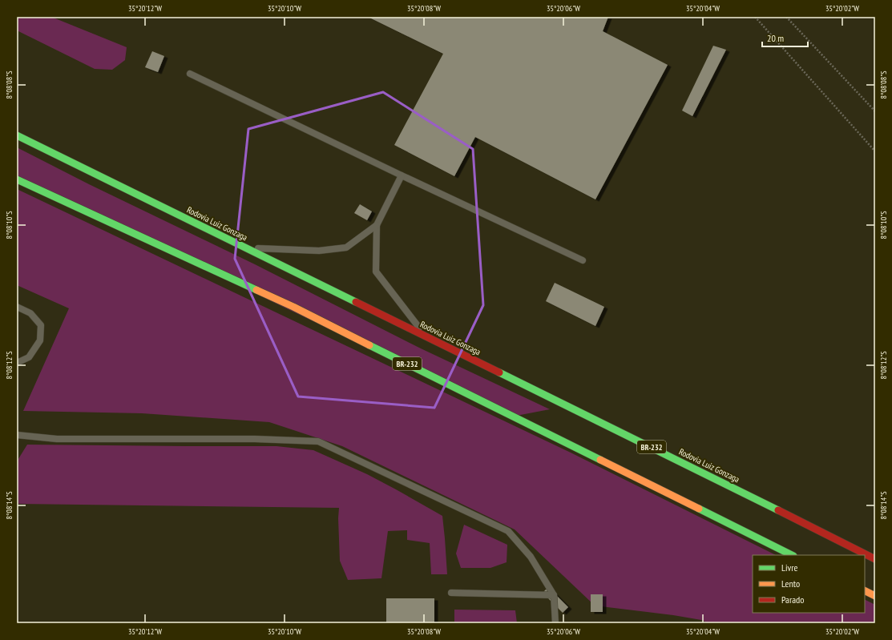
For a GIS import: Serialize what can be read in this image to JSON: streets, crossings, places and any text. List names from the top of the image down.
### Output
{
  "streets": {
    "highway": ["Rodovia Luiz Gonzaga", "BR-232"]
  },
  "legend": ["Livre", "Lento", "Parado"],
  "scale_bar": "20 m",
  "coordinates": [
    "35°20'12\"W",
    "35°20'10\"W",
    "35°20'08\"W",
    "35°20'06\"W",
    "35°20'04\"W",
    "35°20'02\"W",
    "8°08'08\"S",
    "8°08'10\"S",
    "8°08'12\"S",
    "8°08'14\"S"
  ]
}
